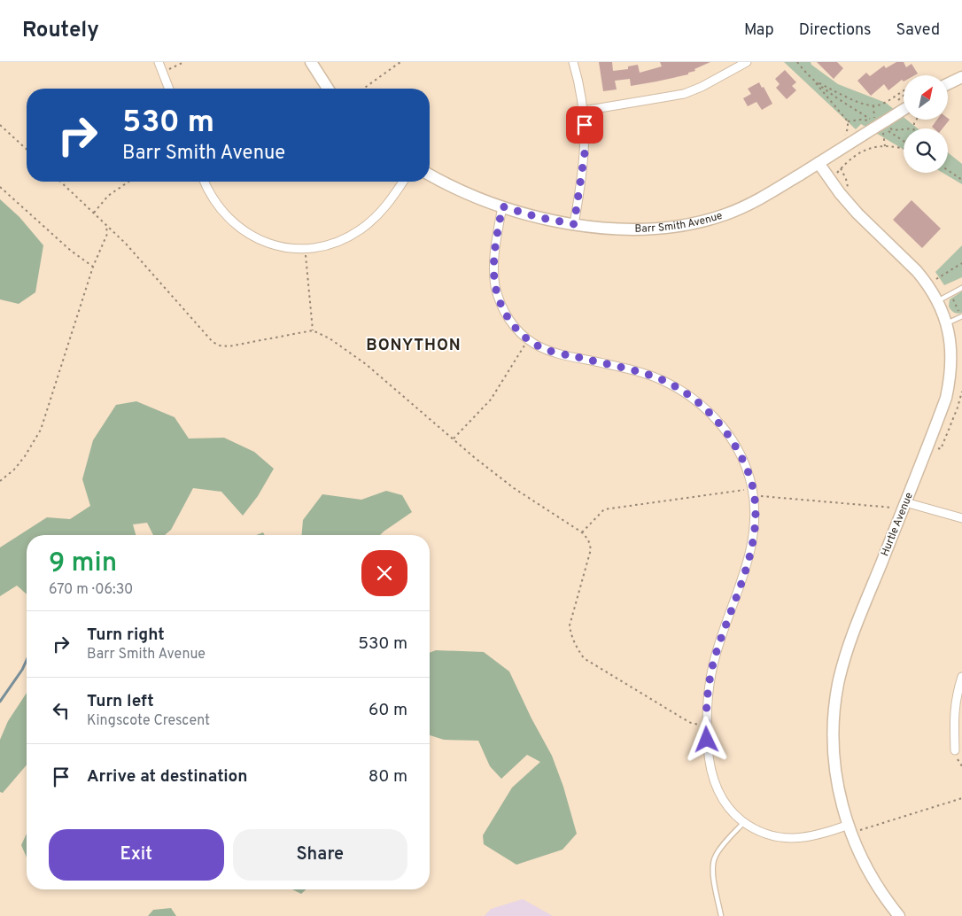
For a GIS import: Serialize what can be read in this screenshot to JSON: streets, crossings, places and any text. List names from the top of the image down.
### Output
{
  "streets": {
    "street": ["Barr Smith Avenue", "Hurtle Avenue"]
  },
  "crossings": [
    ["Barr Smith Avenue", "Hurtle Avenue"]
  ],
  "districts": ["BONYTHON"],
  "north": "top right",
  "page": {
    "header": "Routely",
    "nav": ["Map", "Directions", "Saved"],
    "turn": ["530 m", "Barr Smith Avenue"],
    "heading": ["9 min", "670 m · 06:30"],
    "list": [
      {
        "name": "Turn right",
        "note": "Barr Smith Avenue",
        "value": "530 m"
      },
      {
        "name": "Turn left",
        "note": "Kingscote Crescent",
        "value": "60 m"
      },
      {
        "name": "Arrive at destination",
        "value": "80 m"
      }
    ],
    "buttons": ["Exit", "Share"]
  }
}
